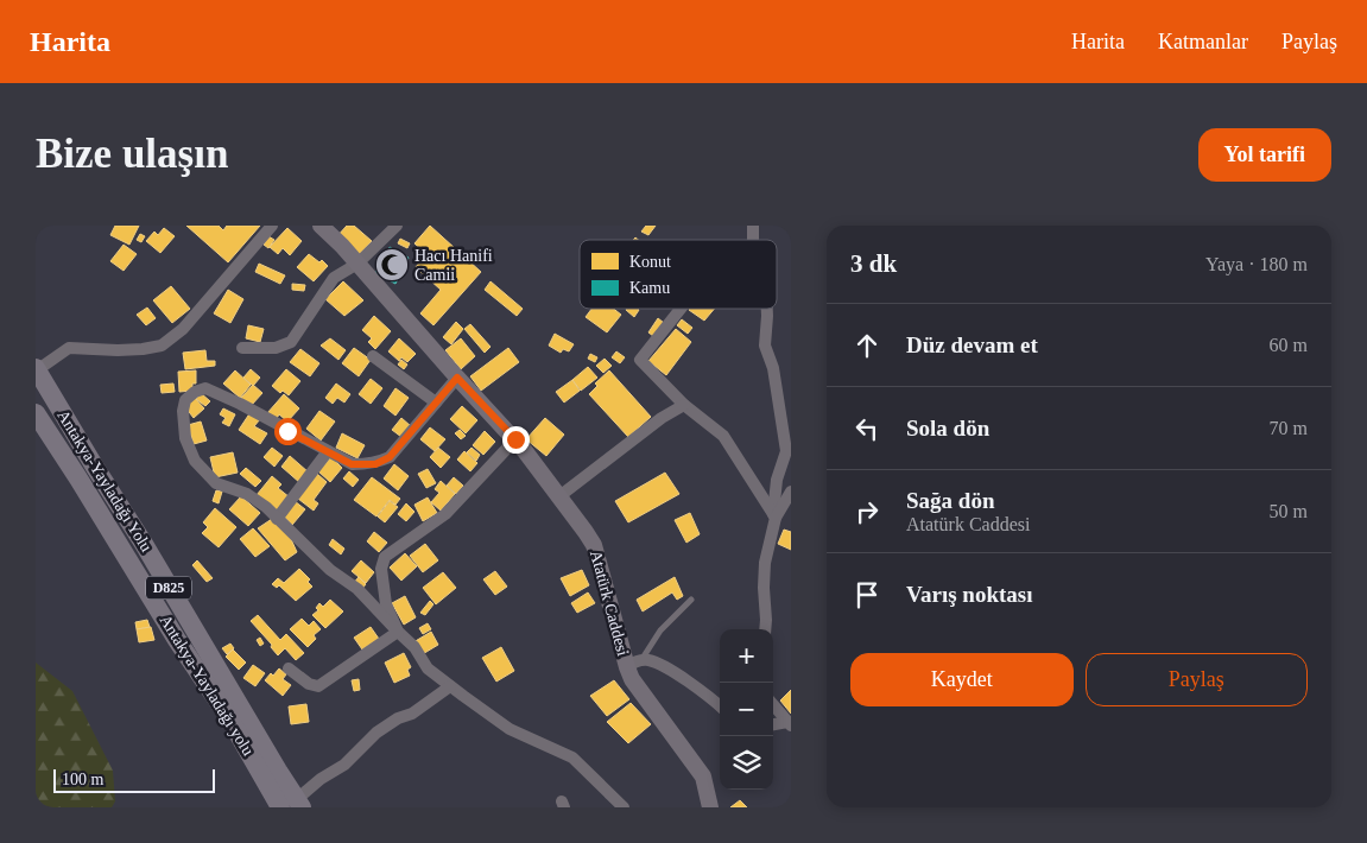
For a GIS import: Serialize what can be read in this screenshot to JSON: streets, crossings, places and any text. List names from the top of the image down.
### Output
{
  "streets": {
    "highway": ["Antakya-Yayladağı Yolu", "D825", "Antakya-Yayladağı yolu"],
    "main road": ["Atatürk Caddesi"]
  },
  "crossings": [
    ["Antakya-Yayladağı Yolu", "Antakya-Yayladağı yolu"]
  ],
  "places": {
    "mosque": ["Hacı Hanifi Camii"]
  },
  "legend": ["Konut", "Kamu"],
  "scale_bar": "100 m",
  "page": {
    "header": "Harita",
    "nav": ["Harita", "Katmanlar", "Paylaş"],
    "buttons": [
      "Yol tarifi",
      ["Kaydet", "Paylaş"]
    ],
    "title": "Bize ulaşın",
    "heading": ["3 dk", "Yaya · 180 m"],
    "list": [
      ["Düz devam et", "60 m"],
      ["Sola dön", "70 m"],
      ["Sağa dön", "Atatürk Caddesi", "50 m"],
      "Varış noktası"
    ],
    "map_buttons": ["+", "−"],
    "scale": "100 m"
  }
}
